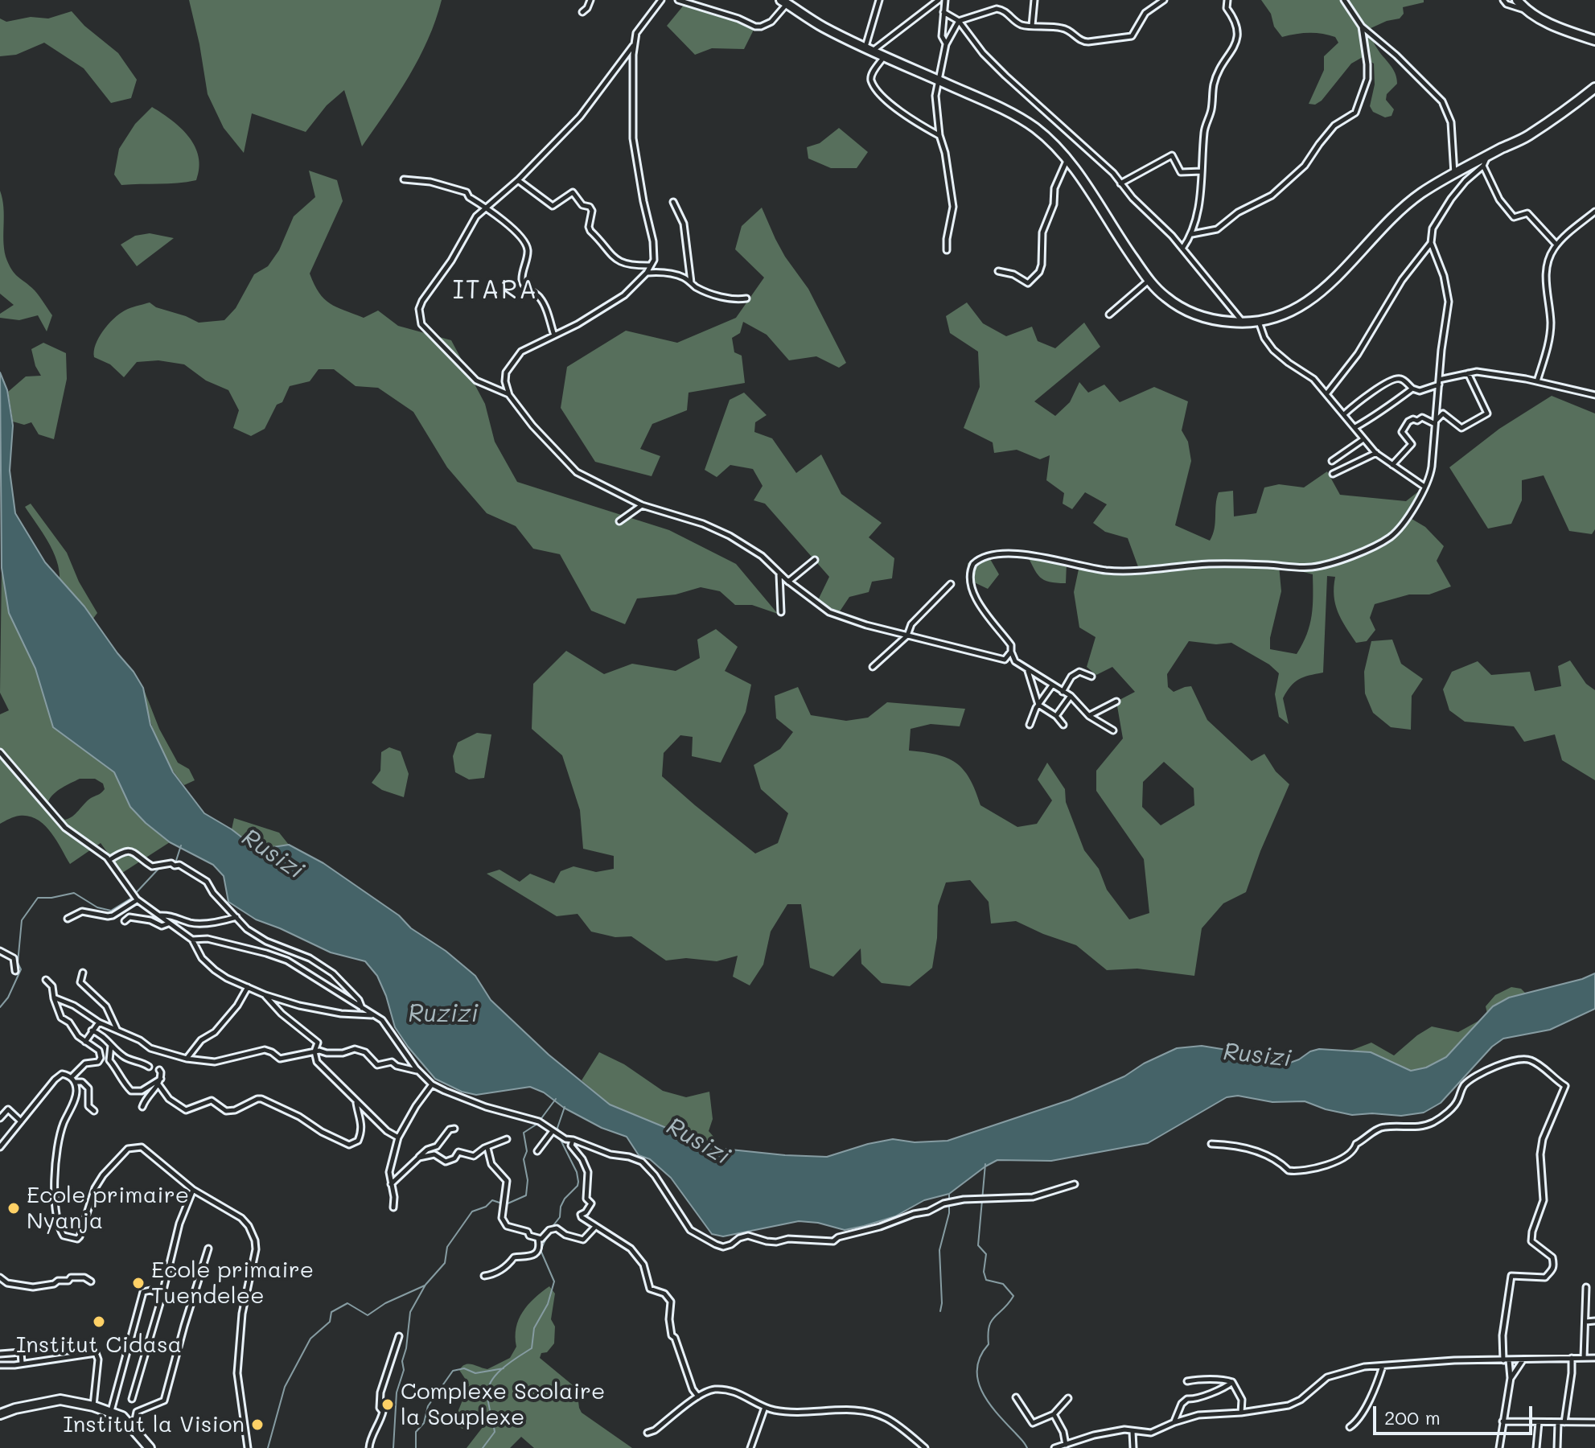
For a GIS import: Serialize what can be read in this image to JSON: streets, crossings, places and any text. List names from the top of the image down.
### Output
{
  "districts": ["ITARA"],
  "water": ["Rusizi", "Ruzizi"],
  "places": [
    "Ecole primaire Nyanja",
    "Ecole primaire Tuendelee",
    "Institut Cidasa",
    "Complexe Scolaire la Souplexe",
    "Institut la Vision"
  ],
  "scale_bar": "200 m"
}
